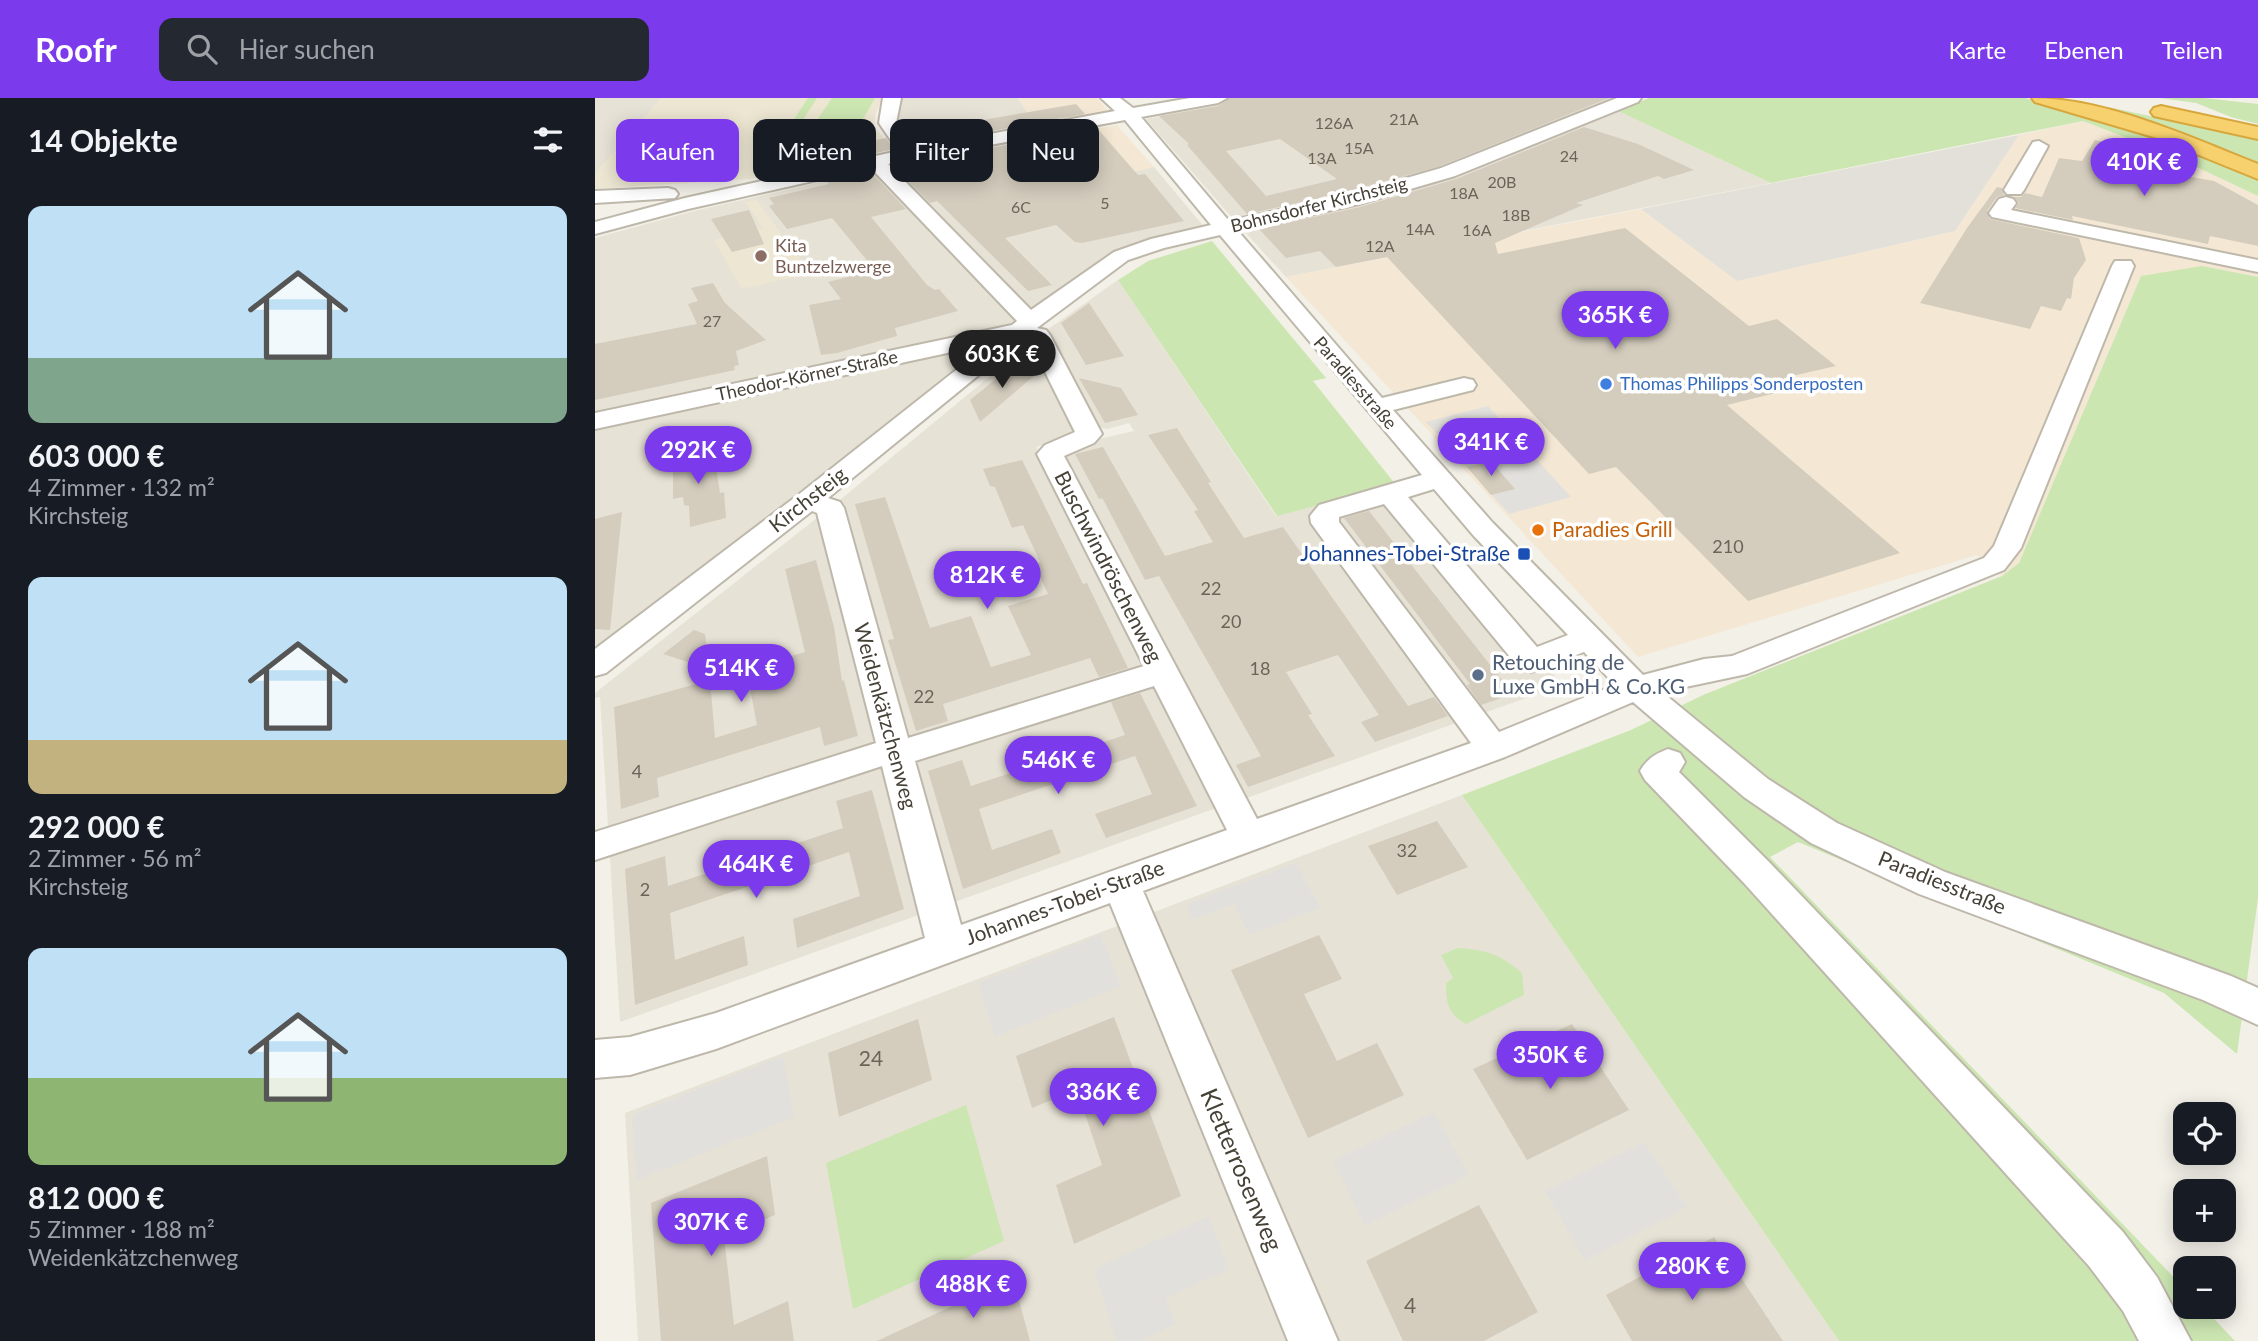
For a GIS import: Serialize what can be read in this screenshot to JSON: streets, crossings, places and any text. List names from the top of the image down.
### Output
{
  "streets": {
    "street": [
      "Bohnsdorfer Kirchsteig",
      "Theodor-Körner-Straße",
      "Paradiesstraße",
      "Kirchsteig",
      "Buschwindröschenweg",
      "Weidenkätzchenweg",
      "Johannes-Tobei-Straße",
      "Kletterrosenweg"
    ]
  },
  "crossings": [
    ["Bohnsdorfer Kirchsteig", "Theodor-Körner-Straße"],
    ["Bohnsdorfer Kirchsteig", "Paradiesstraße"],
    ["Bohnsdorfer Kirchsteig", "Kirchsteig"],
    ["Bohnsdorfer Kirchsteig", "Buschwindröschenweg"],
    ["Theodor-Körner-Straße", "Kirchsteig"],
    ["Theodor-Körner-Straße", "Buschwindröschenweg"],
    ["Paradiesstraße", "Johannes-Tobei-Straße"],
    ["Kirchsteig", "Buschwindröschenweg"],
    ["Kirchsteig", "Weidenkätzchenweg"],
    ["Buschwindröschenweg", "Johannes-Tobei-Straße"],
    ["Weidenkätzchenweg", "Johannes-Tobei-Straße"],
    ["Johannes-Tobei-Straße", "Kletterrosenweg"]
  ],
  "places": {
    "other": [
      "Kita Buntzelzwerge",
      "Thomas Philipps Sonderposten",
      "Paradies Grill",
      "Retouching de Luxe GmbH & Co.KG"
    ],
    "transit": ["Johannes-Tobei-Straße"]
  },
  "house_numbers": [
    "21A",
    "126A",
    "15A",
    "24",
    "13A",
    "20B",
    "18A",
    "5",
    "6C",
    "18B",
    "14A",
    "16A",
    "12A",
    "27",
    "210",
    "22",
    "20",
    "18",
    "22",
    "4",
    "32",
    "2",
    "24",
    "4"
  ],
  "page": {
    "header": "Roofr",
    "search": "Hier suchen",
    "nav": ["Karte", "Ebenen", "Teilen"],
    "heading": "14 Objekte",
    "chip": [
      "Kaufen",
      "Mieten",
      "Filter",
      "Neu"
    ],
    "price": [
      "410K €",
      "365K €",
      "603K €",
      "341K €",
      "292K €",
      "812K €",
      "514K €",
      "546K €",
      "464K €",
      "350K €",
      "336K €",
      "307K €",
      "280K €",
      "488K €"
    ],
    "list": [
      {
        "name": "603 000 €",
        "note": "4 Zimmer · 132 m² · Kirchsteig"
      },
      {
        "name": "292 000 €",
        "note": "2 Zimmer · 56 m² · Kirchsteig"
      },
      {
        "name": "812 000 €",
        "note": "5 Zimmer · 188 m² · Weidenkätzchenweg"
      }
    ],
    "map_buttons": ["+", "−"]
  }
}
